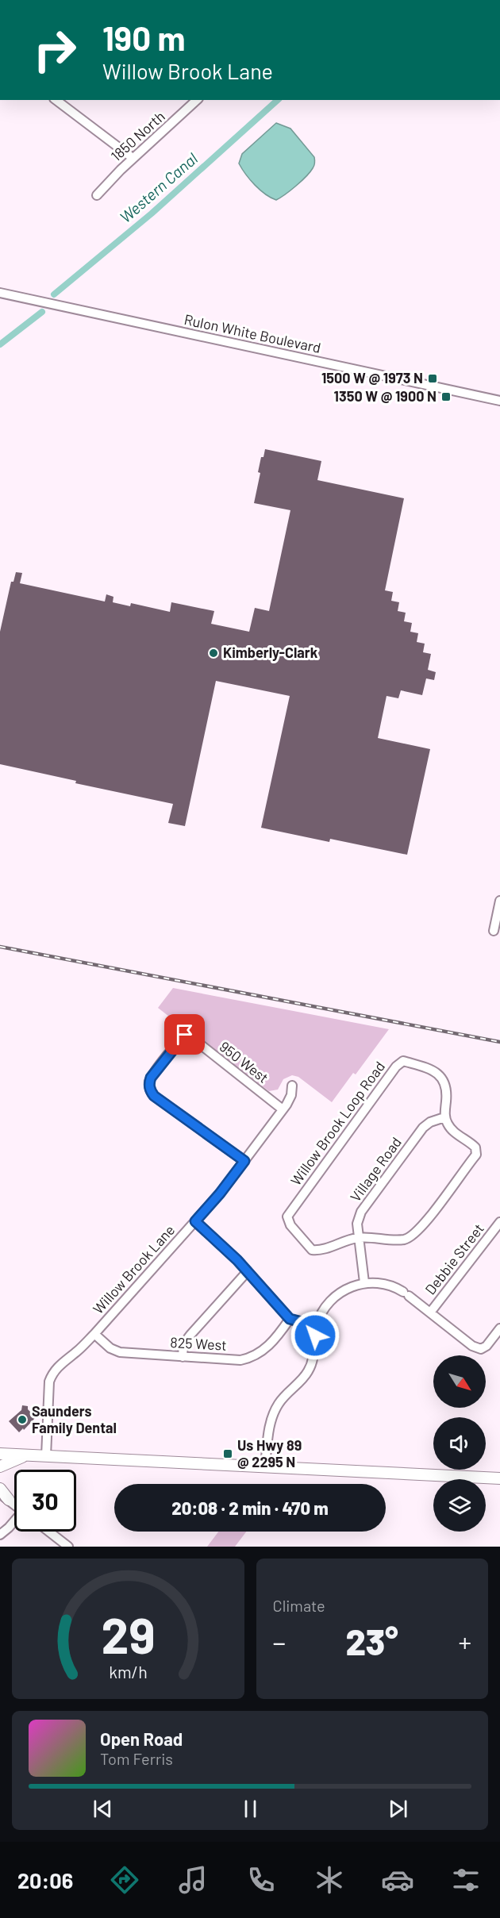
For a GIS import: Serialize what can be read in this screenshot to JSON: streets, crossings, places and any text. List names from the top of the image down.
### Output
{
  "streets": {
    "street": [
      "1850 North",
      "Rulon White Boulevard",
      "950 West",
      "Willow Brook Loop Road",
      "Village Road",
      "Debbie Street",
      "Willow Brook Lane",
      "825 West"
    ]
  },
  "crossings": [
    ["950 West", "Willow Brook Lane"],
    ["Willow Brook Loop Road", "Village Road"],
    ["Willow Brook Lane", "825 West"]
  ],
  "water": ["Western Canal"],
  "places": {
    "transit": ["1500 W @ 1973 N", "1350 W @ 1900 N", "Us Hwy 89 @ 2295 N"],
    "other": ["Kimberly-Clark", "Saunders Family Dental"]
  },
  "north": "bottom right",
  "page": {
    "turn": ["190 m", "Willow Brook Lane"],
    "limit": "30",
    "trip": "20:08 · 2 min · 470 m",
    "tile": "Climate",
    "heat": ["−", "23°", "+"],
    "song": ["Open Road", "Tom Ferris"],
    "tabs": "20:06",
    "gauge": ["29", "km/h"]
  }
}
